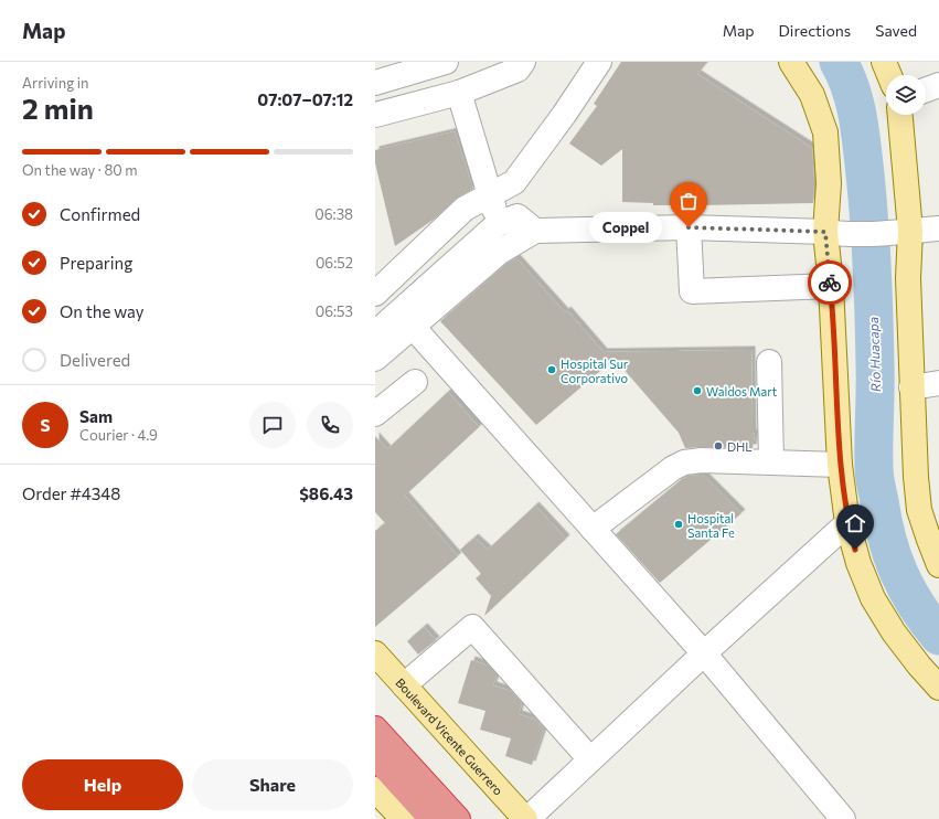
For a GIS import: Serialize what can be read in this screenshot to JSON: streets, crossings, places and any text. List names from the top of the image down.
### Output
{
  "streets": {
    "main road": ["Boulevard Vicente Guerrero"]
  },
  "water": ["Río Huacapa"],
  "places": [
    "Coppel",
    "Hospital Sur Corporativo",
    "Waldos Mart",
    "DHL",
    "Hospital Santa Fe"
  ],
  "page": {
    "header": "Map",
    "nav": ["Map", "Directions", "Saved"],
    "heading": ["2 min", "Arriving in", "07:07–07:12"],
    "panel": [
      "Sam",
      "Courier · 4.9",
      "Order #4348",
      "$86.43"
    ],
    "bar": "On the way · 80 m",
    "list": [
      ["Confirmed", "06:38"],
      ["Preparing", "06:52"],
      ["On the way", "06:53"],
      "Delivered"
    ],
    "bubble": "Coppel",
    "round": "S",
    "buttons": ["Help", "Share"]
  }
}
